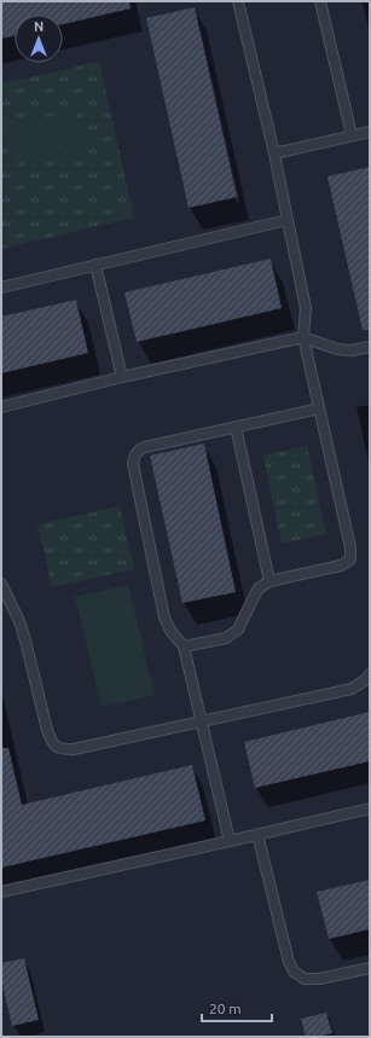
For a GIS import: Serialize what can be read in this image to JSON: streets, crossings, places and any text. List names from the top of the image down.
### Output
{
  "scale_bar": "20 m",
  "north": "top"
}
